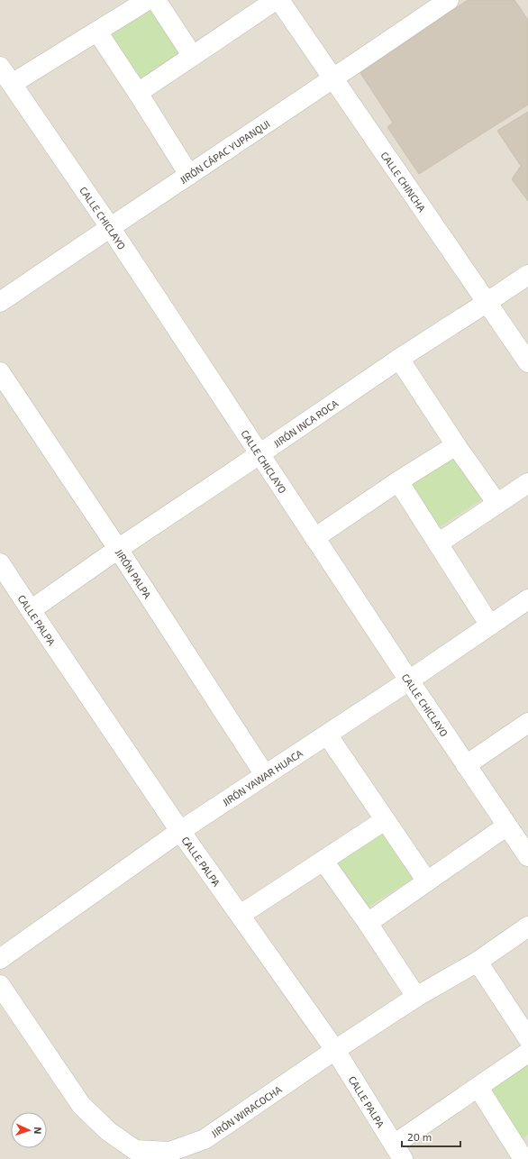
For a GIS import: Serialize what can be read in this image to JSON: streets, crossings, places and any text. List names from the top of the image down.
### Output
{
  "streets": {
    "street": [
      "JIRÓN CÁPAC YUPANQUI",
      "CALLE CHINCHA",
      "CALLE CHICLAYO",
      "JIRÓN INCA ROCA",
      "JIRÓN PALPA",
      "CALLE PALPA",
      "JIRÓN YAWAR HUACA",
      "JIRÓN WIRACOCHA"
    ]
  },
  "crossings": [
    ["JIRÓN CÁPAC YUPANQUI", "CALLE CHINCHA"],
    ["JIRÓN CÁPAC YUPANQUI", "CALLE CHICLAYO"],
    ["CALLE CHINCHA", "JIRÓN INCA ROCA"],
    ["CALLE CHICLAYO", "JIRÓN INCA ROCA"],
    ["CALLE CHICLAYO", "JIRÓN YAWAR HUACA"],
    ["JIRÓN INCA ROCA", "JIRÓN PALPA"],
    ["JIRÓN INCA ROCA", "CALLE PALPA"],
    ["JIRÓN PALPA", "JIRÓN YAWAR HUACA"],
    ["CALLE PALPA", "JIRÓN YAWAR HUACA"],
    ["CALLE PALPA", "JIRÓN WIRACOCHA"]
  ],
  "scale_bar": "20 m",
  "north": "right"
}
